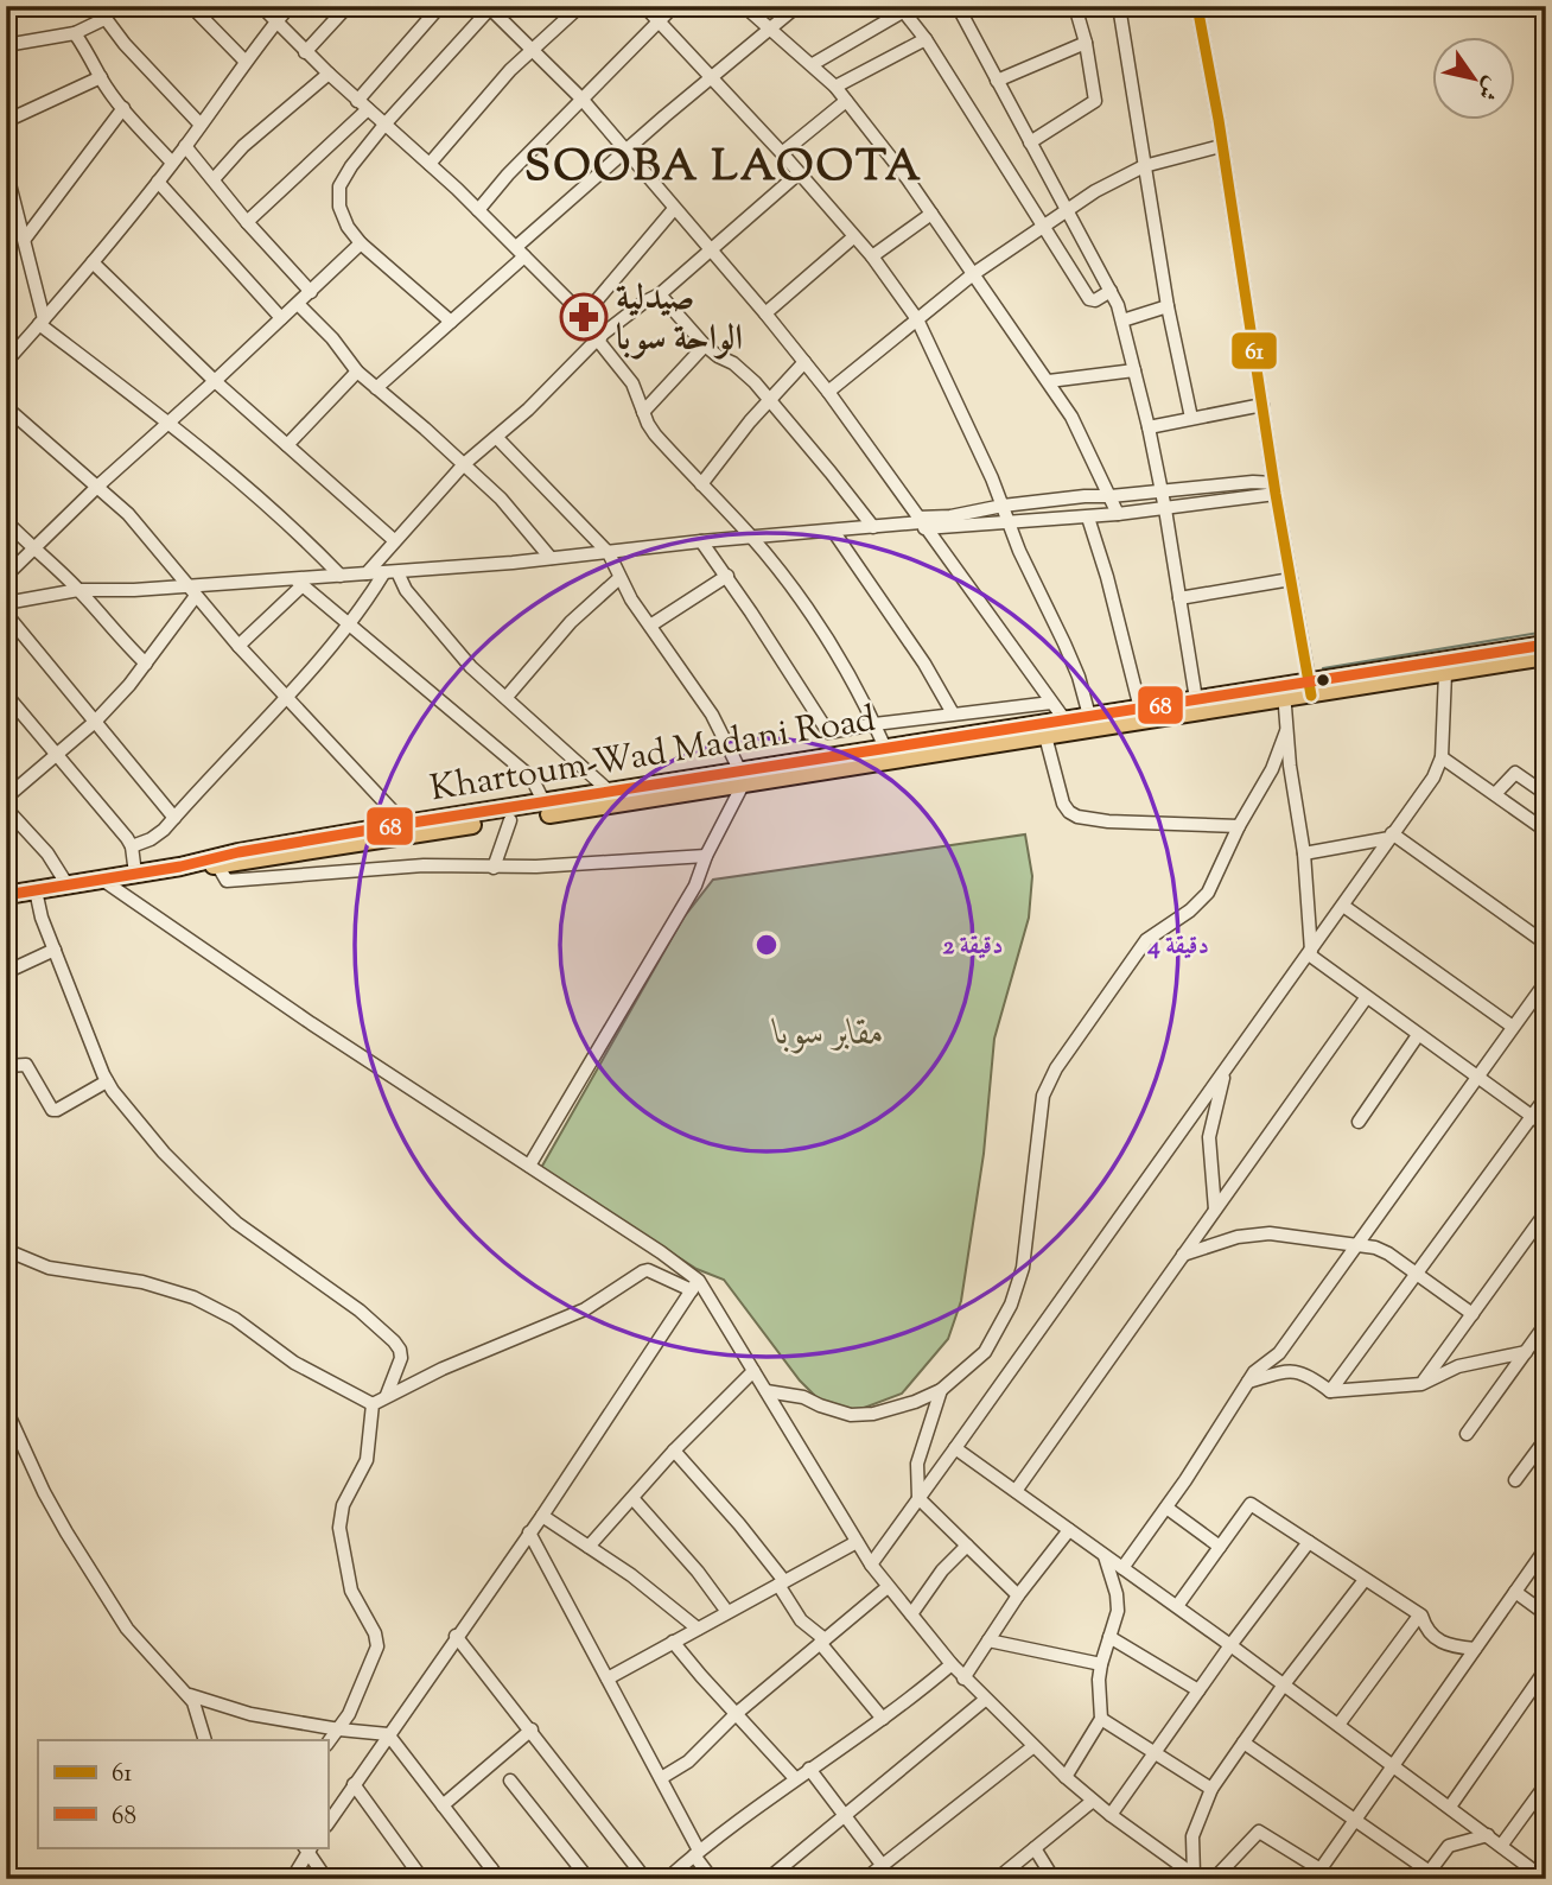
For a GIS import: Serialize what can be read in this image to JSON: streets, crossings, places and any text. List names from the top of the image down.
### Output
{
  "streets": {
    "highway": ["Khartoum-Wad Madani Road"]
  },
  "districts": ["SOOBA LAOOTA"],
  "parks": ["مقابر سوبا"],
  "places": {
    "pharmacy": ["صيدلية الواحة سوبا"]
  },
  "lines": ["transit line 61", "transit line 68"],
  "legend": ["61", "68"],
  "north": "bottom right",
  "rings": ["2 دقيقة", "4 دقيقة"]
}
